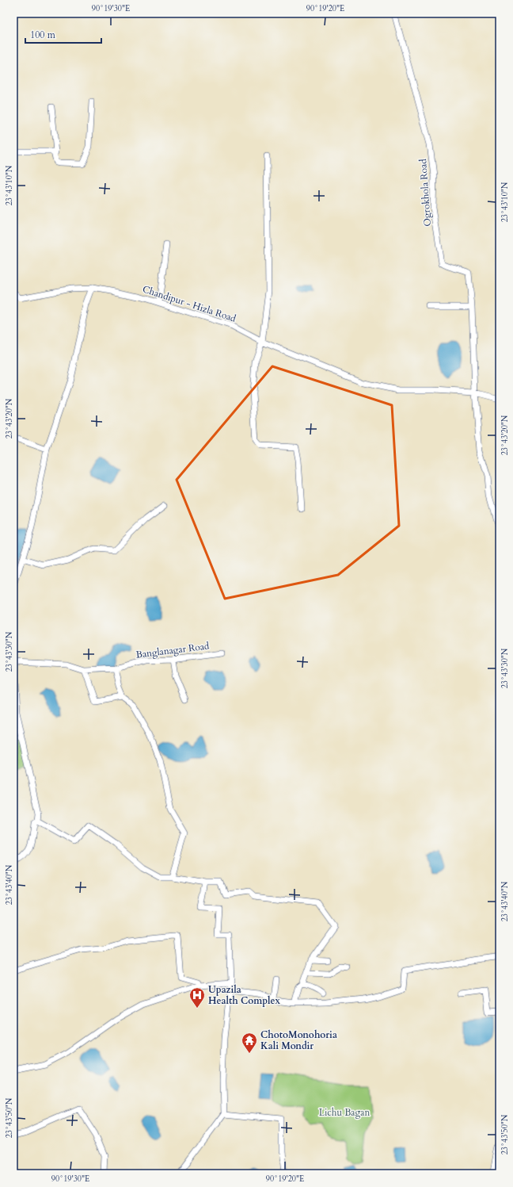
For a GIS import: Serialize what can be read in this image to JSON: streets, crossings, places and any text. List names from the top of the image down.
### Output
{
  "streets": {
    "street": ["Ogrokhola Road", "Chandipur - Hizla Road", "Banglanagar Road"]
  },
  "crossings": [
    ["Ogrokhola Road", "Chandipur - Hizla Road"]
  ],
  "parks": ["Lichu Bagan"],
  "places": {
    "hospital": ["Upazila Health Complex"],
    "temple": ["ChotoMonohoria Kali Mondir"]
  },
  "scale_bar": "100 m",
  "coordinates": [
    "90°19'30\"E",
    "90°19'20\"E",
    "23°43'10\"N",
    "23°43'20\"N",
    "23°43'30\"N",
    "23°43'40\"N",
    "23°43'50\"N"
  ]
}
